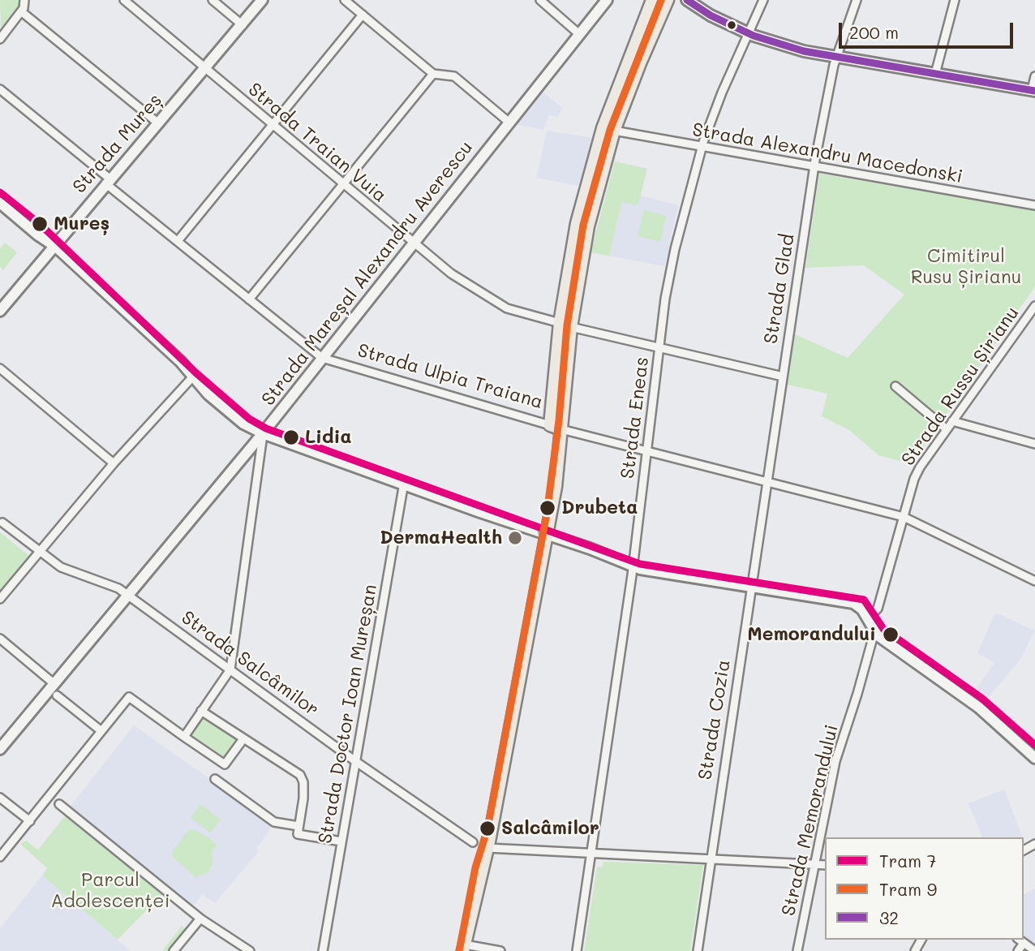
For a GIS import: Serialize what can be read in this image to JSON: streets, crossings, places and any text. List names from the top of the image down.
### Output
{
  "streets": {
    "street": [
      "Strada Traian Vuia",
      "Strada Mureș",
      "Strada Alexandru Macedonski",
      "Strada Mareșal Alexandru Averescu",
      "Strada Glad",
      "Strada Ulpia Traiana",
      "Strada Russu Șirianu",
      "Strada Eneas",
      "Strada Salcâmilor",
      "Strada Doctor Ioan Mureșan",
      "Strada Cozia",
      "Strada Memorandului"
    ]
  },
  "crossings": [
    ["Strada Traian Vuia", "Strada Mureș"],
    ["Strada Traian Vuia", "Strada Mareșal Alexandru Averescu"],
    ["Strada Traian Vuia", "Strada Glad"],
    ["Strada Traian Vuia", "Strada Eneas"],
    ["Strada Mureș", "Strada Ulpia Traiana"],
    ["Strada Alexandru Macedonski", "Strada Glad"],
    ["Strada Alexandru Macedonski", "Strada Eneas"],
    ["Strada Mareșal Alexandru Averescu", "Strada Ulpia Traiana"],
    ["Strada Mareșal Alexandru Averescu", "Strada Salcâmilor"],
    ["Strada Glad", "Strada Ulpia Traiana"],
    ["Strada Glad", "Strada Cozia"],
    ["Strada Ulpia Traiana", "Strada Russu Șirianu"],
    ["Strada Ulpia Traiana", "Strada Eneas"],
    ["Strada Salcâmilor", "Strada Doctor Ioan Mureșan"]
  ],
  "parks": ["Cimitirul Rusu Șirianu", "Parcul Adolescenței"],
  "places": [
    "Mureș",
    "Lidia",
    "Drubeta",
    "DermaHealth",
    "Memorandului",
    "Salcâmilor"
  ],
  "lines": ["tram line 9", "transit line 32", "tram line 7"],
  "legend": ["Tram 7", "Tram 9", "32"],
  "scale_bar": "200 m"
}
